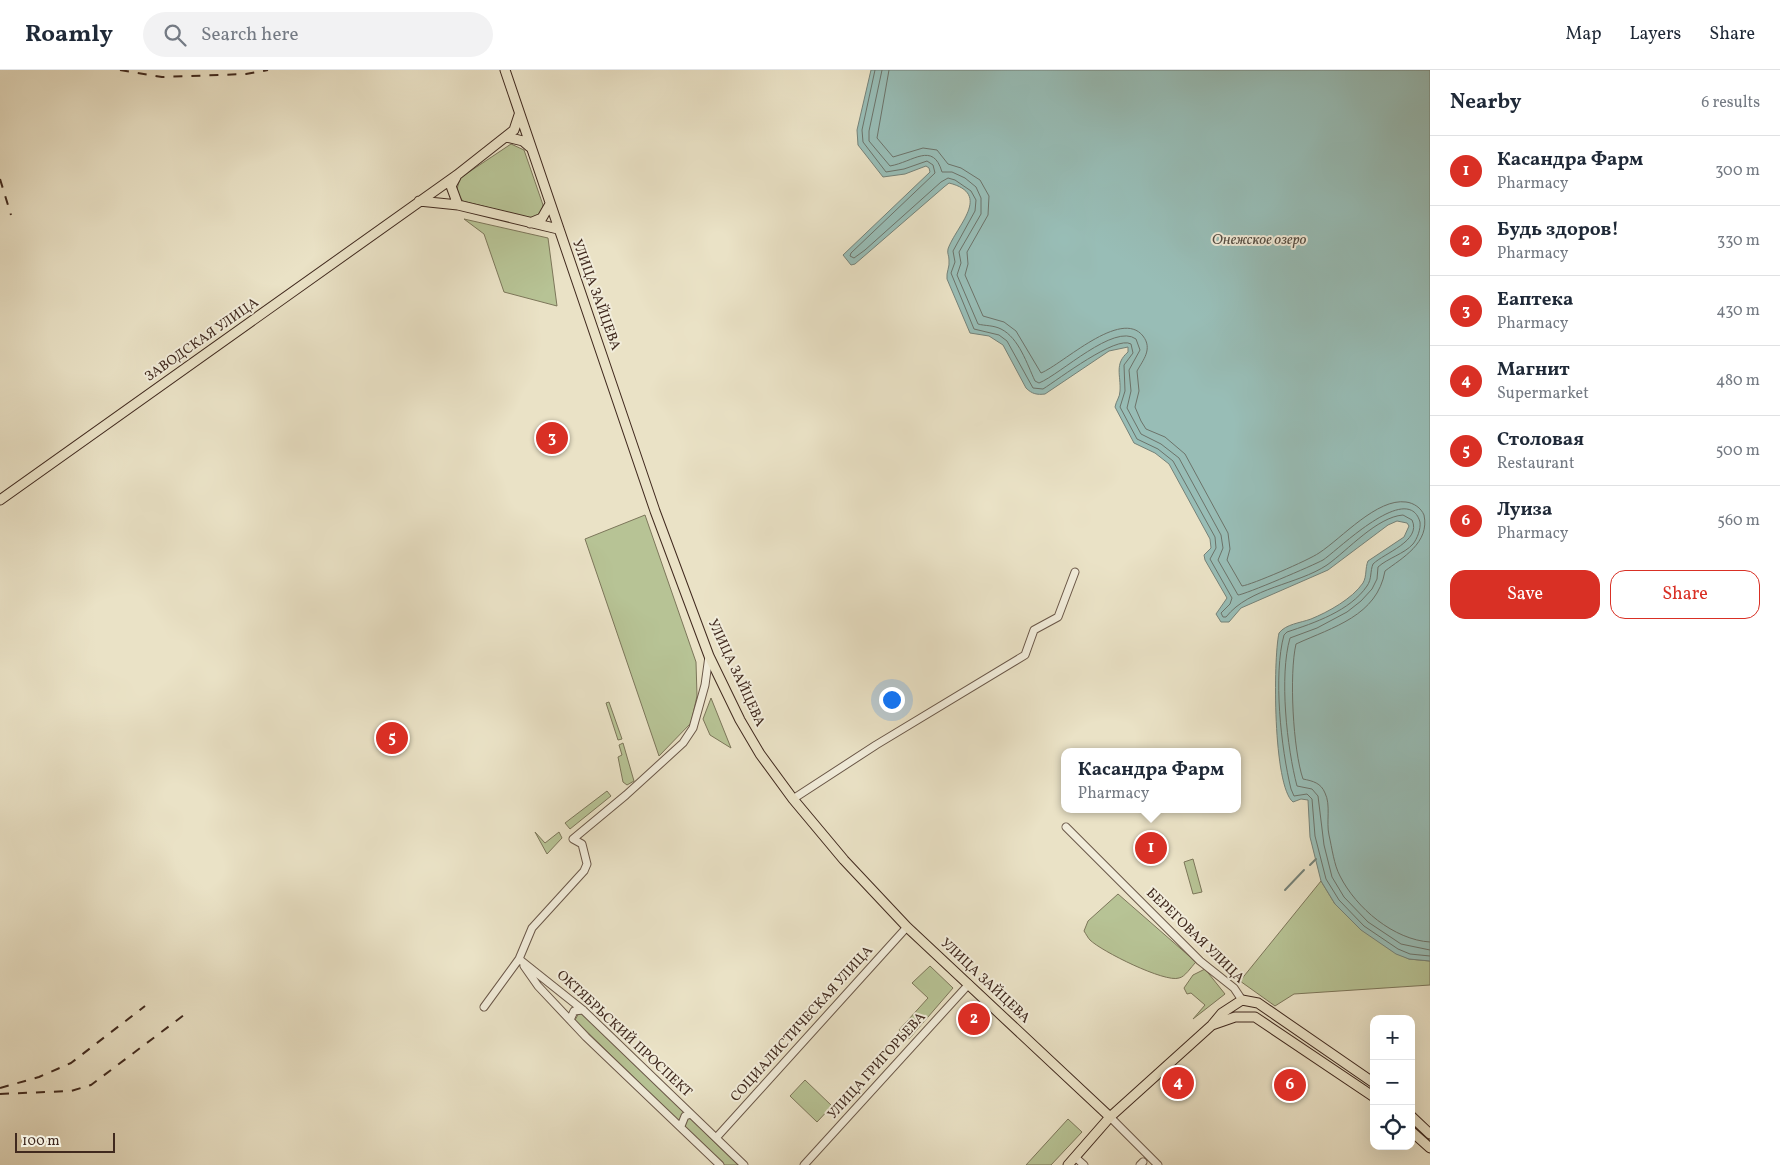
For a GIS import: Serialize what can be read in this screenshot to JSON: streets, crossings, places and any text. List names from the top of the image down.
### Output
{
  "streets": {
    "main road": ["УЛИЦА ЗАЙЦЕВА", "ЗАВОДСКАЯ УЛИЦА"],
    "street": [
      "БЕРЕГОВАЯ УЛИЦА",
      "СОЦИАЛИСТИЧЕСКАЯ УЛИЦА",
      "ОКТЯБРЬСКИЙ ПРОСПЕКТ",
      "УЛИЦА ГРИГОРЬЕВА"
    ]
  },
  "crossings": [
    ["УЛИЦА ЗАЙЦЕВА", "СОЦИАЛИСТИЧЕСКАЯ УЛИЦА"],
    ["УЛИЦА ЗАЙЦЕВА", "УЛИЦА ГРИГОРЬЕВА"],
    ["СОЦИАЛИСТИЧЕСКАЯ УЛИЦА", "ОКТЯБРЬСКИЙ ПРОСПЕКТ"]
  ],
  "water": ["Онежское озеро"],
  "scale_bar": "100 m",
  "page": {
    "header": "Roamly",
    "search": "Search here",
    "nav": ["Map", "Layers", "Share"],
    "heading": ["Nearby", "6 results"],
    "list": [
      {
        "mark": "1",
        "name": "Касандра Фарм",
        "note": "Pharmacy",
        "value": "300 m"
      },
      {
        "mark": "2",
        "name": "Будь здоров!",
        "note": "Pharmacy",
        "value": "330 m"
      },
      {
        "mark": "3",
        "name": "Еаптека",
        "note": "Pharmacy",
        "value": "430 m"
      },
      {
        "mark": "4",
        "name": "Магнит",
        "note": "Supermarket",
        "value": "480 m"
      },
      {
        "mark": "5",
        "name": "Столовая",
        "note": "Restaurant",
        "value": "500 m"
      },
      {
        "mark": "6",
        "name": "Луиза",
        "note": "Pharmacy",
        "value": "560 m"
      }
    ],
    "pins": [
      "3",
      "5",
      "1",
      "2",
      "4",
      "6"
    ],
    "buttons": ["Save", "Share"],
    "popup": ["Касандра Фарм", "Pharmacy"],
    "map_buttons": ["+", "−"],
    "scale": "100 m"
  }
}
